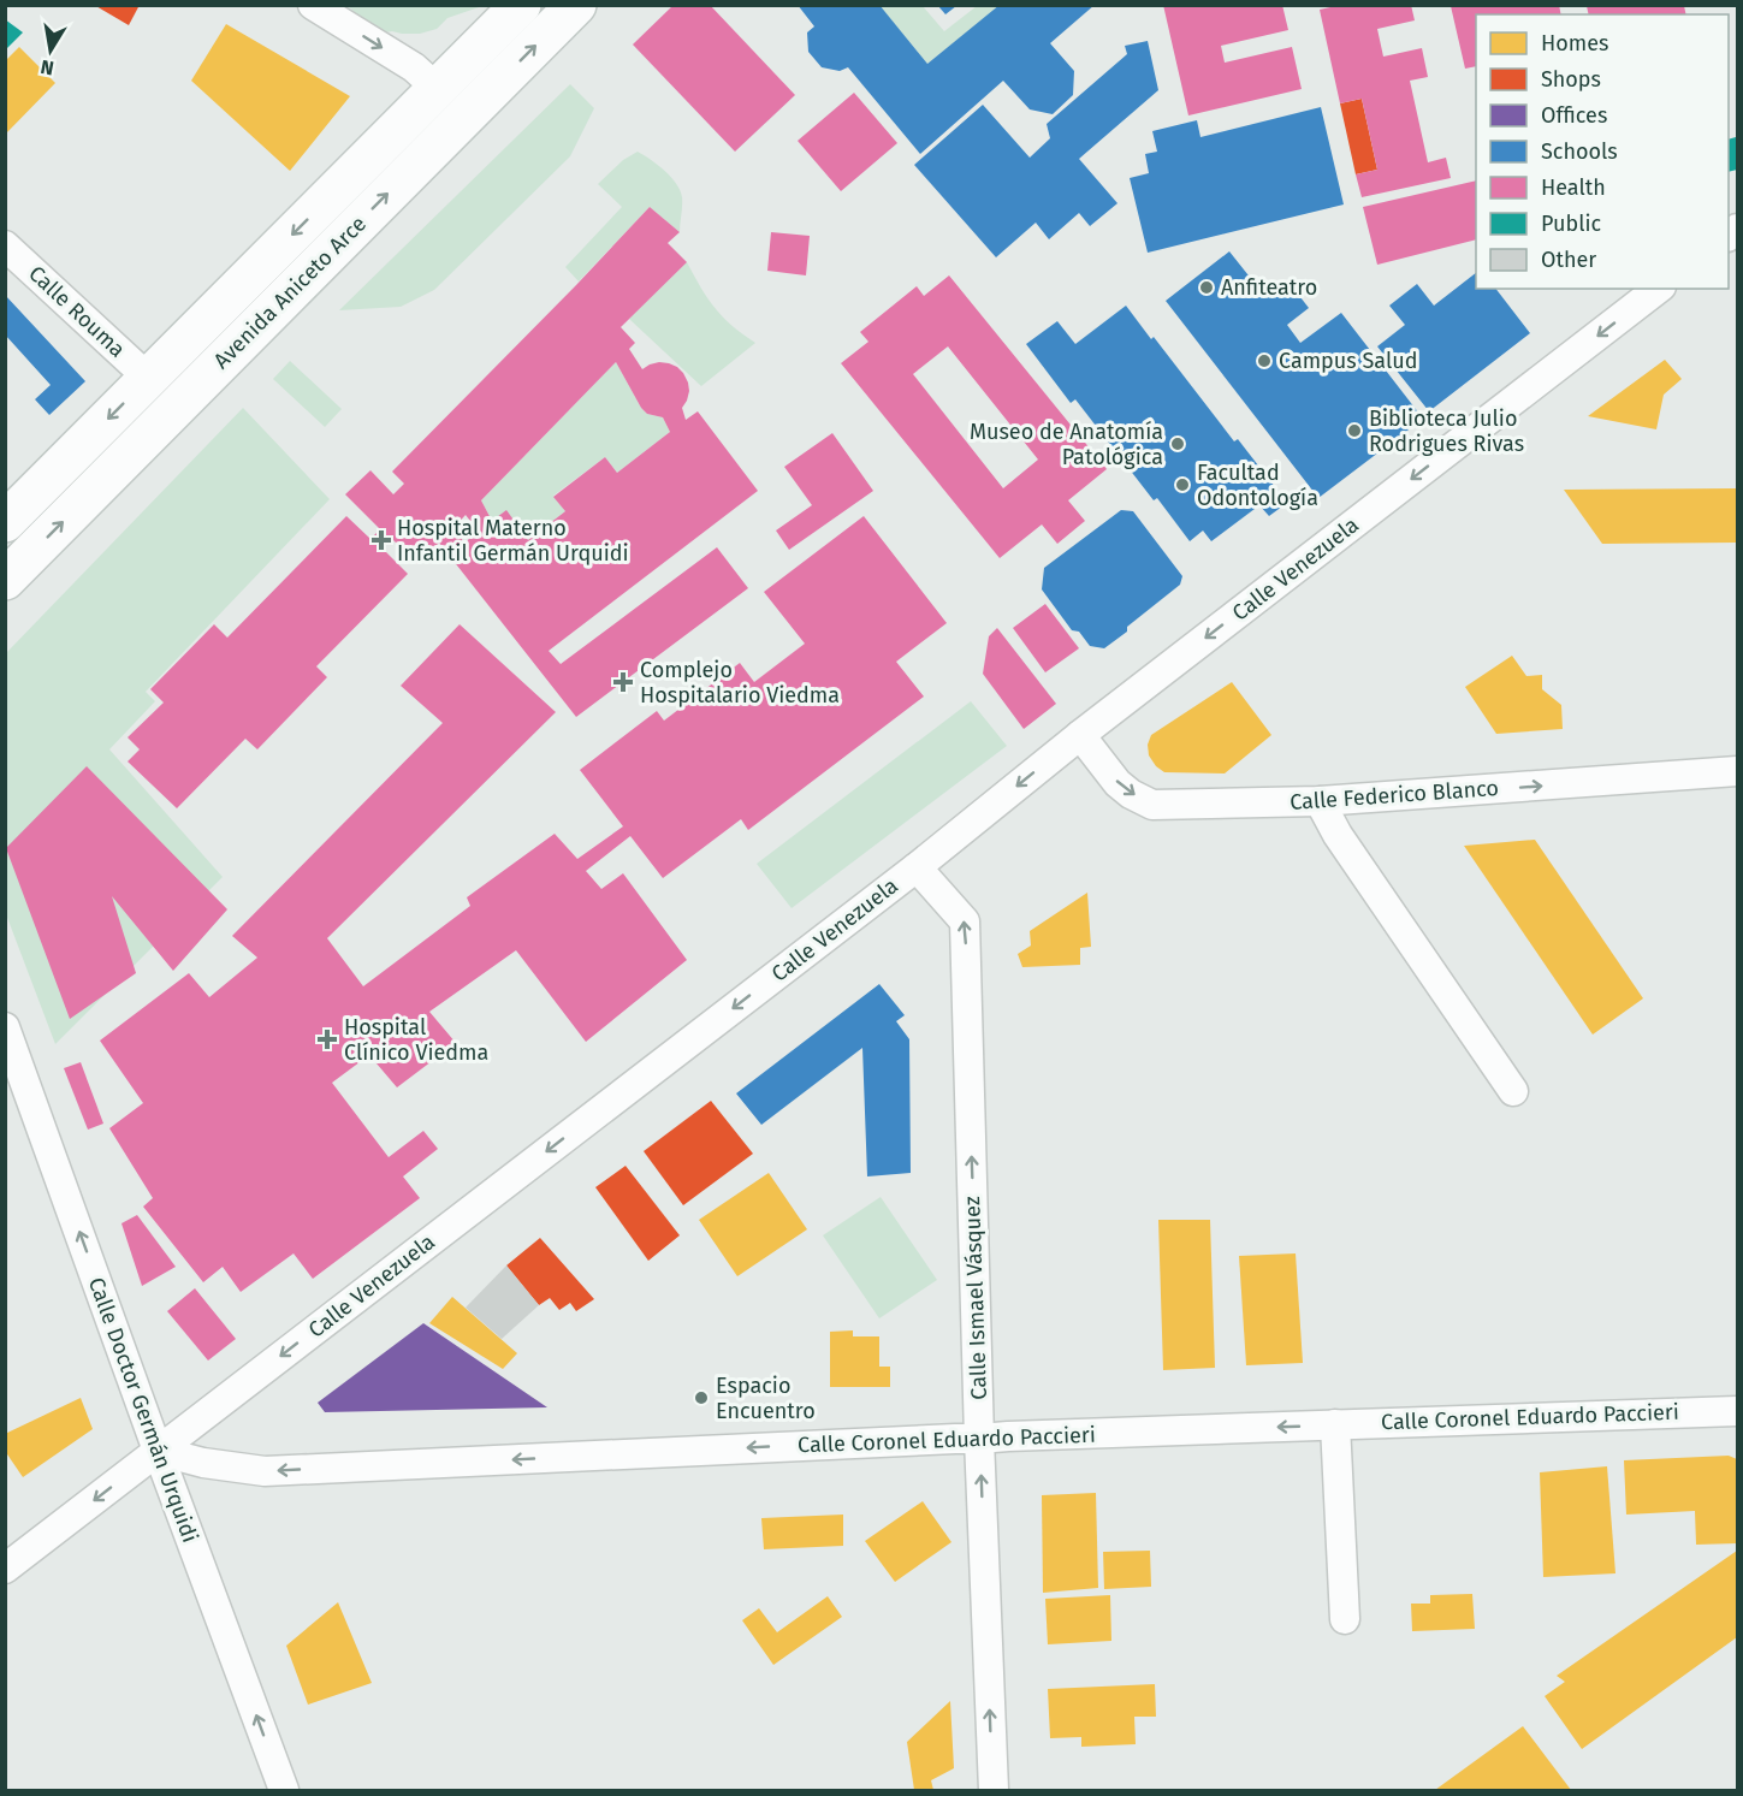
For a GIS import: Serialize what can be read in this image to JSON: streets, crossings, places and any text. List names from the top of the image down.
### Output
{
  "streets": {
    "main road": ["Avenida Aniceto Arce"],
    "street": [
      "Calle Rouma",
      "Calle Venezuela",
      "Calle Federico Blanco",
      "Calle Ismael Vásquez",
      "Calle Doctor Germán Urquidi",
      "Calle Coronel Eduardo Paccieri"
    ]
  },
  "crossings": [
    ["Avenida Aniceto Arce", "Calle Rouma"],
    ["Calle Venezuela", "Calle Federico Blanco"],
    ["Calle Venezuela", "Calle Ismael Vásquez"],
    ["Calle Venezuela", "Calle Doctor Germán Urquidi"],
    ["Calle Venezuela", "Calle Coronel Eduardo Paccieri"],
    ["Calle Ismael Vásquez", "Calle Coronel Eduardo Paccieri"],
    ["Calle Doctor Germán Urquidi", "Calle Coronel Eduardo Paccieri"]
  ],
  "one_way": [
    "Calle Venezuela",
    "Calle Federico Blanco",
    "Calle Ismael Vásquez",
    "Calle Doctor Germán Urquidi",
    "Calle Coronel Eduardo Paccieri"
  ],
  "places": {
    "other": [
      "Anfiteatro",
      "Campus Salud",
      "Biblioteca Julio Rodrigues Rivas",
      "Museo de Anatomía Patológica",
      "Facultad Odontología",
      "Espacio Encuentro"
    ],
    "health": ["Hospital Materno Infantil Germán Urquidi", "Complejo Hospitalario Viedma", "Hospital Clínico Viedma"]
  },
  "legend": [
    "Homes",
    "Shops",
    "Offices",
    "Schools",
    "Health",
    "Public",
    "Other"
  ],
  "north": "bottom"
}
